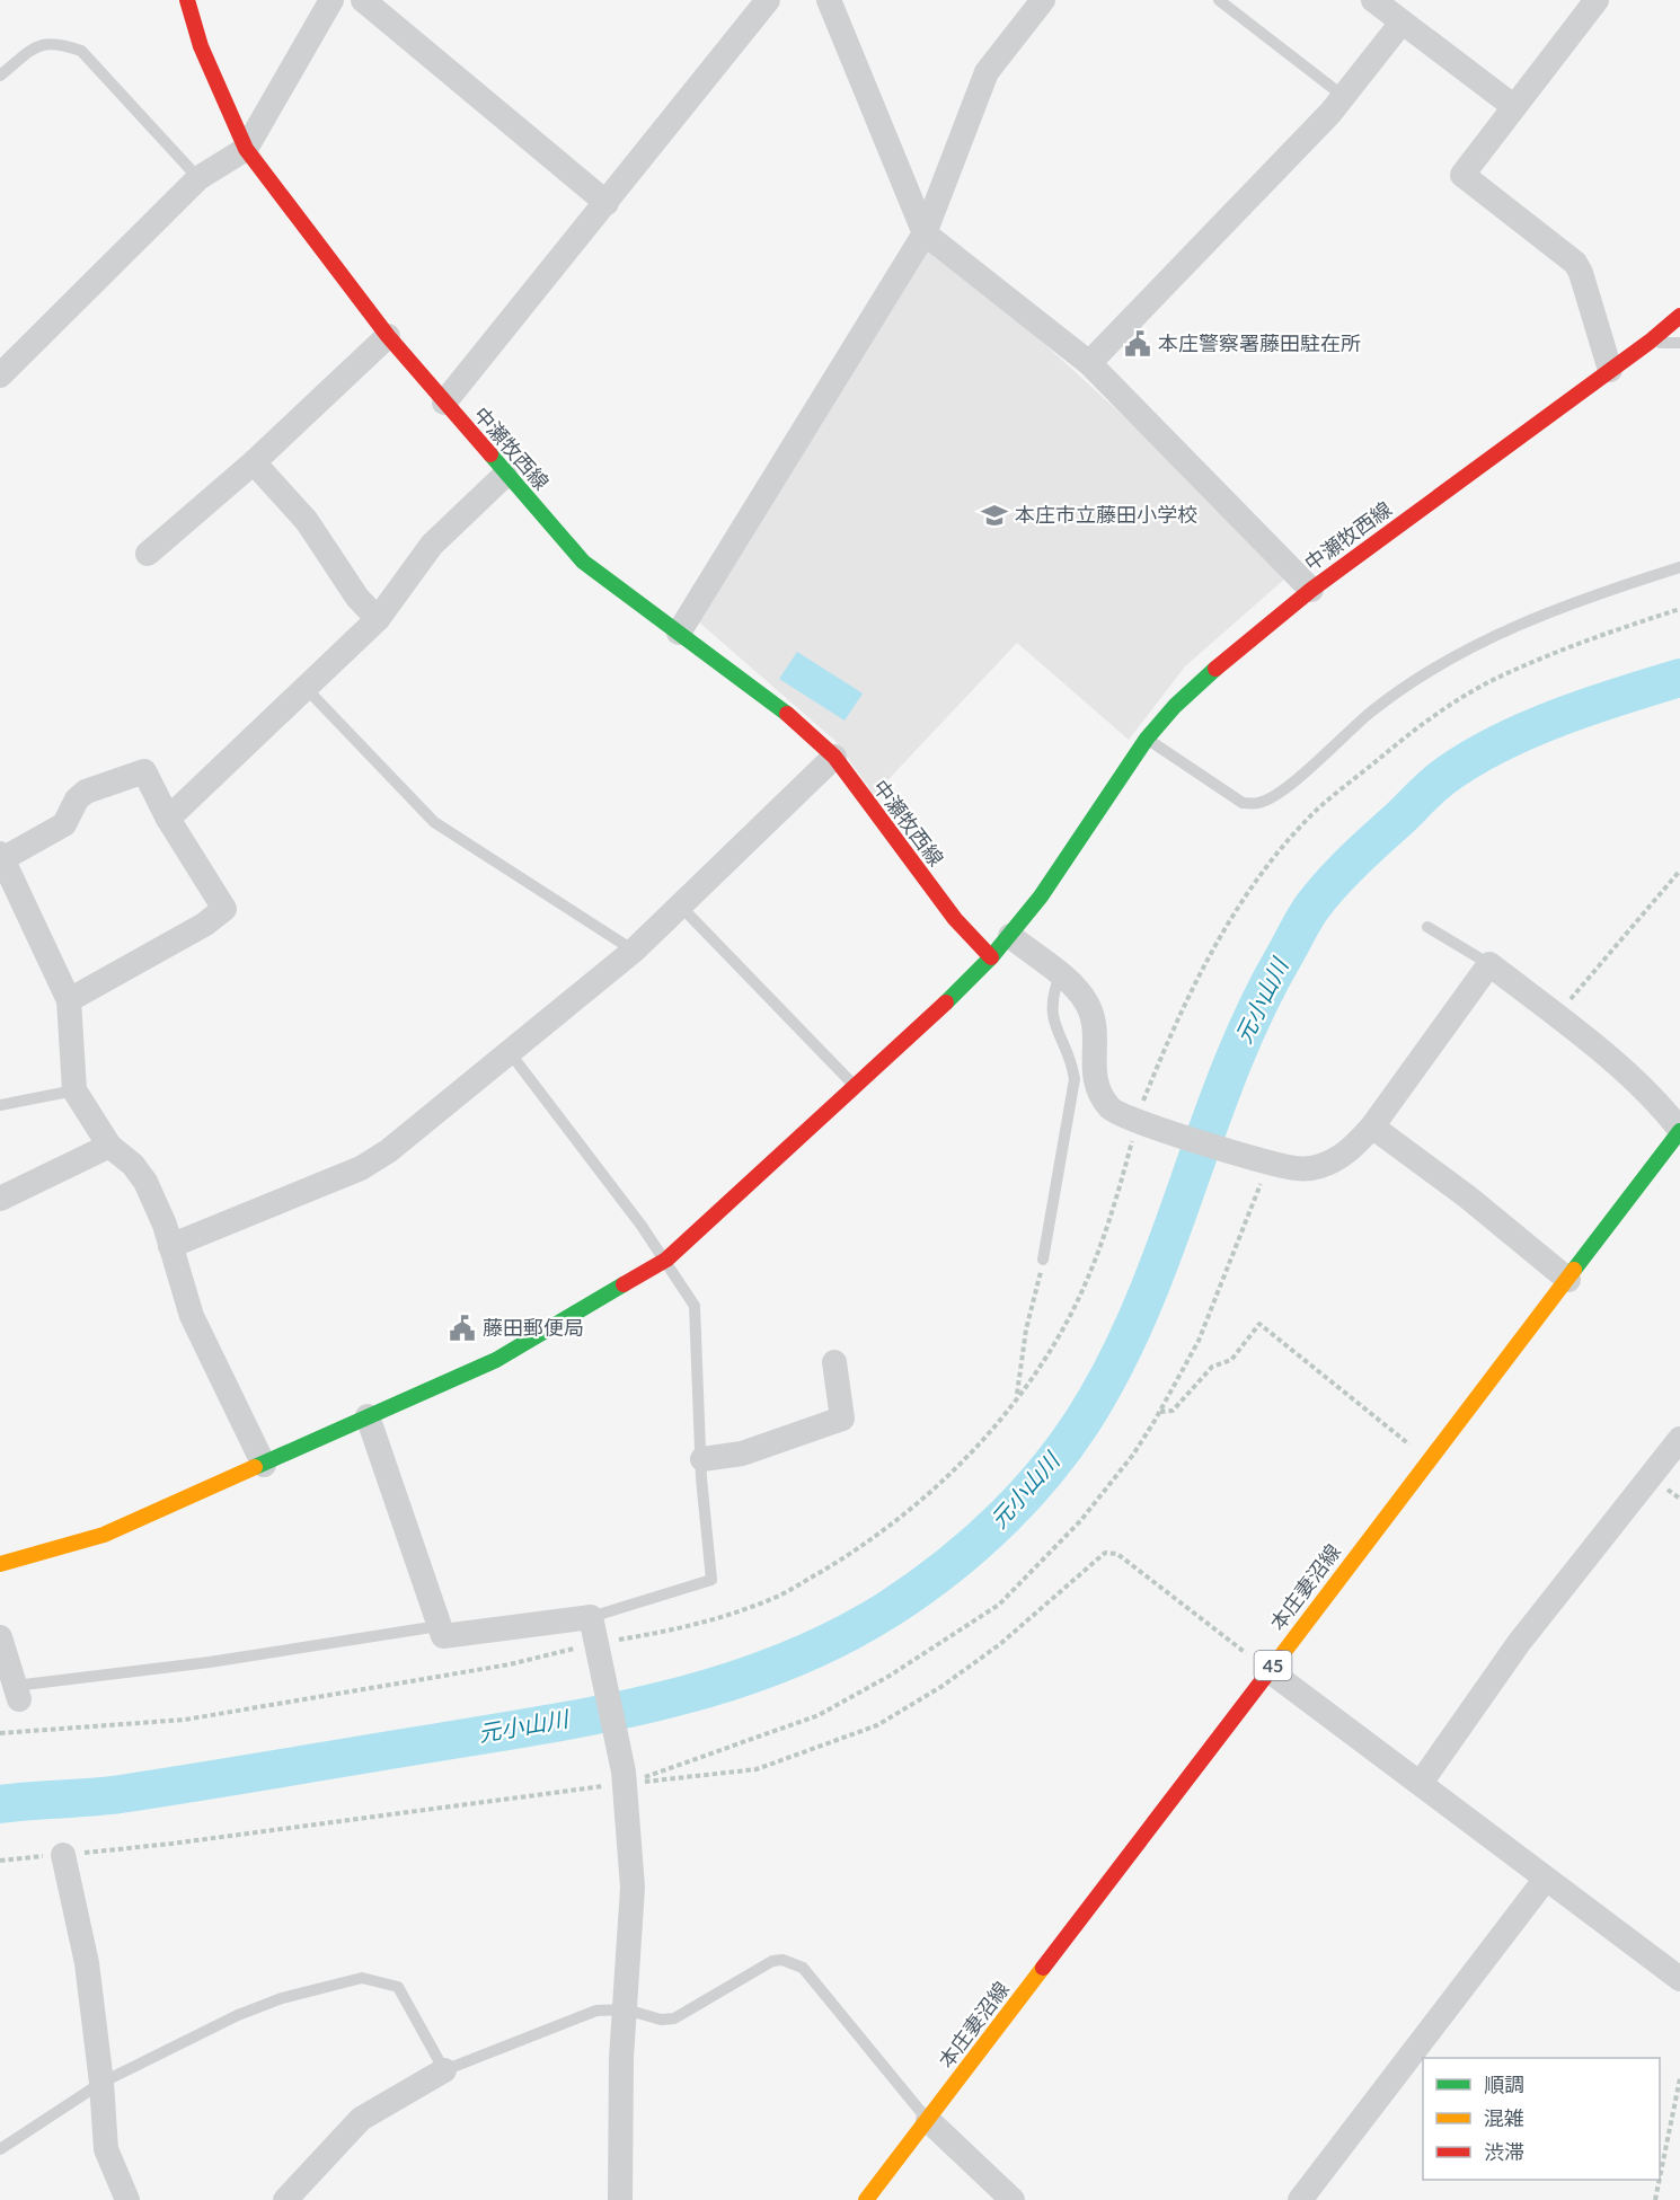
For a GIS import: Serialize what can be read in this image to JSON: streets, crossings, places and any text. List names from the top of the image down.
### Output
{
  "streets": {
    "main road": ["中瀬牧西線", "本庄妻沼線", "45"]
  },
  "water": ["元小山川"],
  "places": {
    "public building": ["本庄警察署藤田駐在所", "藤田郵便局"],
    "school or university": ["本庄市立藤田小学校"]
  },
  "legend": ["順調", "混雑", "渋滞"]
}
